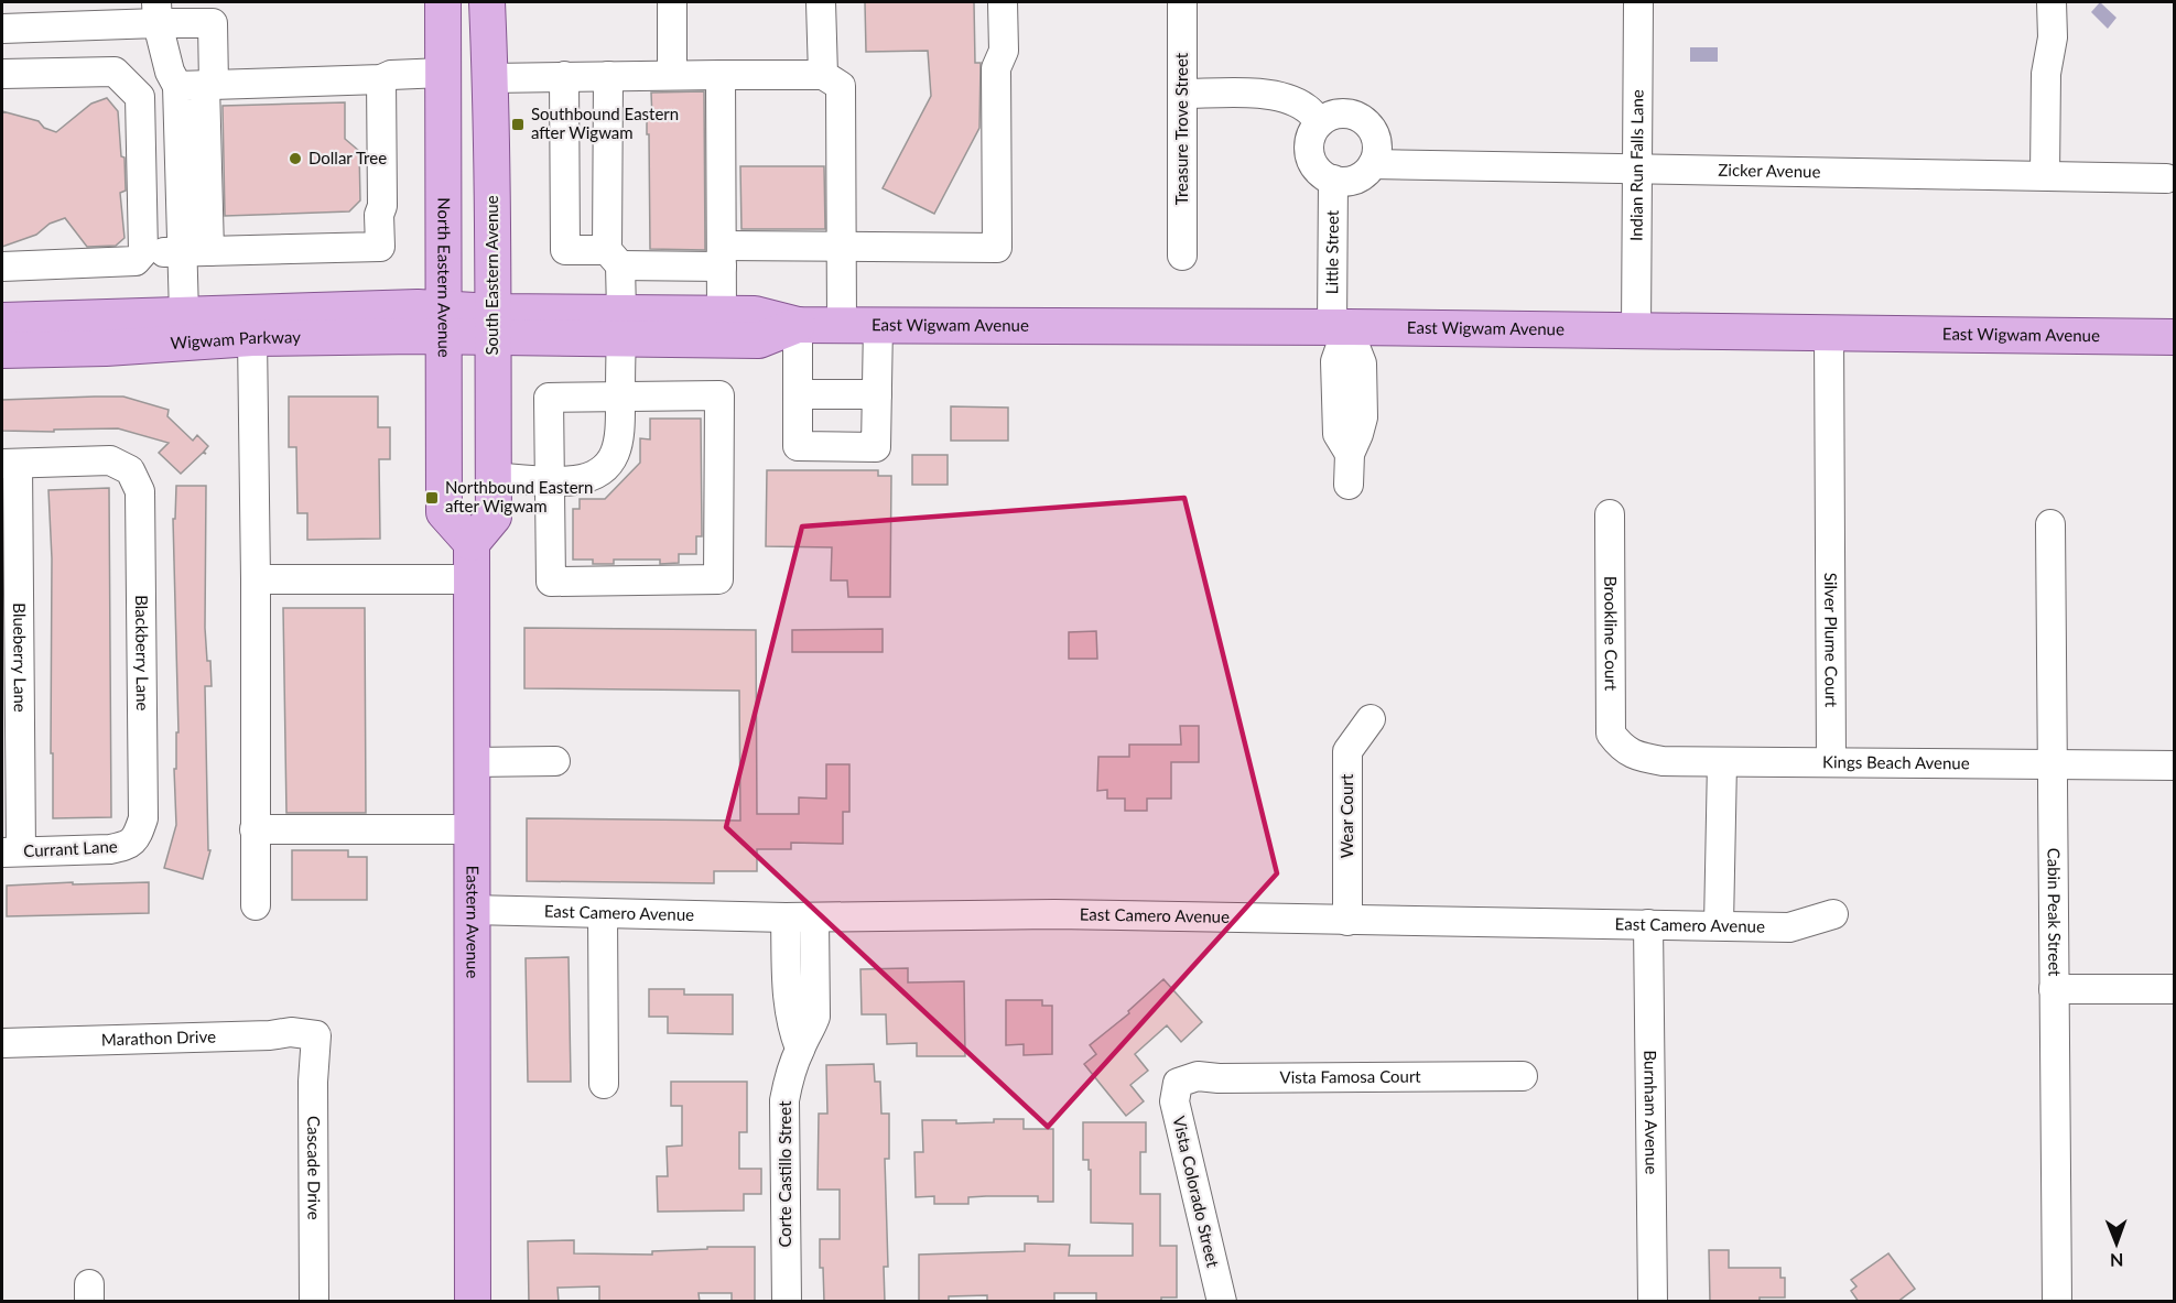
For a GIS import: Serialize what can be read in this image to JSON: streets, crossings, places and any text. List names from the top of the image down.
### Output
{
  "streets": {
    "main road": [
      "South Eastern Avenue",
      "North Eastern Avenue",
      "East Wigwam Avenue",
      "Wigwam Parkway",
      "Eastern Avenue"
    ],
    "street": [
      "Treasure Trove Street",
      "Indian Run Falls Lane",
      "Zicker Avenue",
      "Little Street",
      "Brookline Court",
      "Silver Plume Court",
      "Blackberry Lane",
      "Blueberry Lane",
      "Kings Beach Avenue",
      "Wear Court",
      "Currant Lane",
      "East Camero Avenue",
      "Cabin Peak Street",
      "Marathon Drive",
      "Vista Famosa Court",
      "Burnham Avenue",
      "Cascade Drive",
      "Corte Castillo Street",
      "Vista Colorado Street"
    ]
  },
  "crossings": [
    ["Indian Run Falls Lane", "Zicker Avenue"],
    ["Indian Run Falls Lane", "East Wigwam Avenue"],
    ["Zicker Avenue", "Little Street"],
    ["Little Street", "East Wigwam Avenue"],
    ["South Eastern Avenue", "North Eastern Avenue"],
    ["South Eastern Avenue", "East Wigwam Avenue"],
    ["South Eastern Avenue", "Wigwam Parkway"],
    ["South Eastern Avenue", "Eastern Avenue"],
    ["North Eastern Avenue", "East Wigwam Avenue"],
    ["North Eastern Avenue", "Wigwam Parkway"],
    ["North Eastern Avenue", "Eastern Avenue"],
    ["East Wigwam Avenue", "Wigwam Parkway"],
    ["East Wigwam Avenue", "Silver Plume Court"],
    ["Brookline Court", "Kings Beach Avenue"],
    ["Silver Plume Court", "Kings Beach Avenue"],
    ["Blackberry Lane", "Blueberry Lane"],
    ["Blackberry Lane", "Currant Lane"],
    ["Blueberry Lane", "Currant Lane"],
    ["Kings Beach Avenue", "Cabin Peak Street"],
    ["Wear Court", "East Camero Avenue"],
    ["East Camero Avenue", "Eastern Avenue"],
    ["East Camero Avenue", "Burnham Avenue"],
    ["East Camero Avenue", "Corte Castillo Street"],
    ["Marathon Drive", "Cascade Drive"],
    ["Vista Famosa Court", "Vista Colorado Street"]
  ],
  "places": {
    "transit": ["Southbound Eastern after Wigwam", "Northbound Eastern after Wigwam"],
    "other": ["Dollar Tree"]
  },
  "north": "bottom"
}
